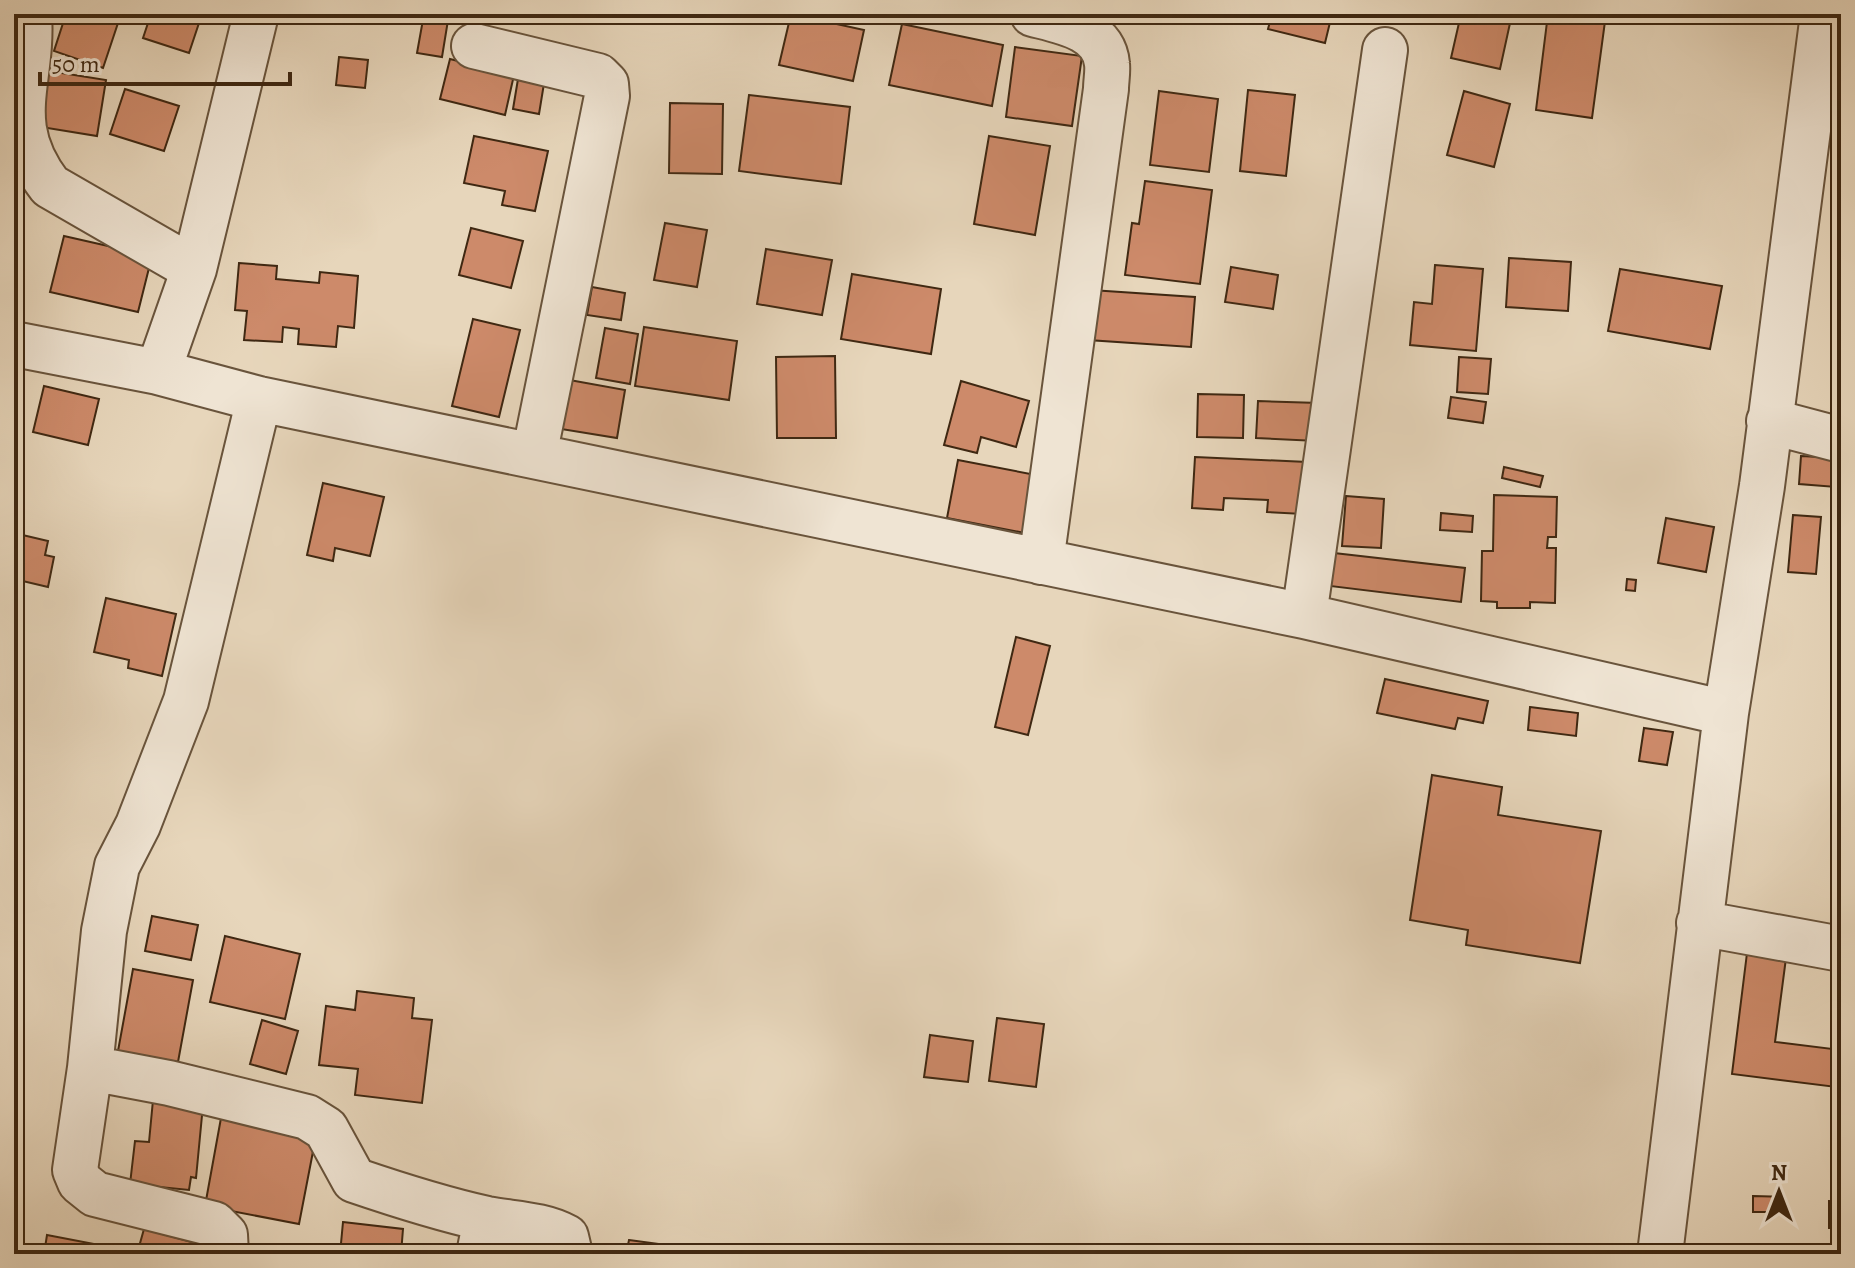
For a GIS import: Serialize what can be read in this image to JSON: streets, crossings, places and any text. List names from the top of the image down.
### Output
{
  "scale_bar": "50 m",
  "north": "top"
}
